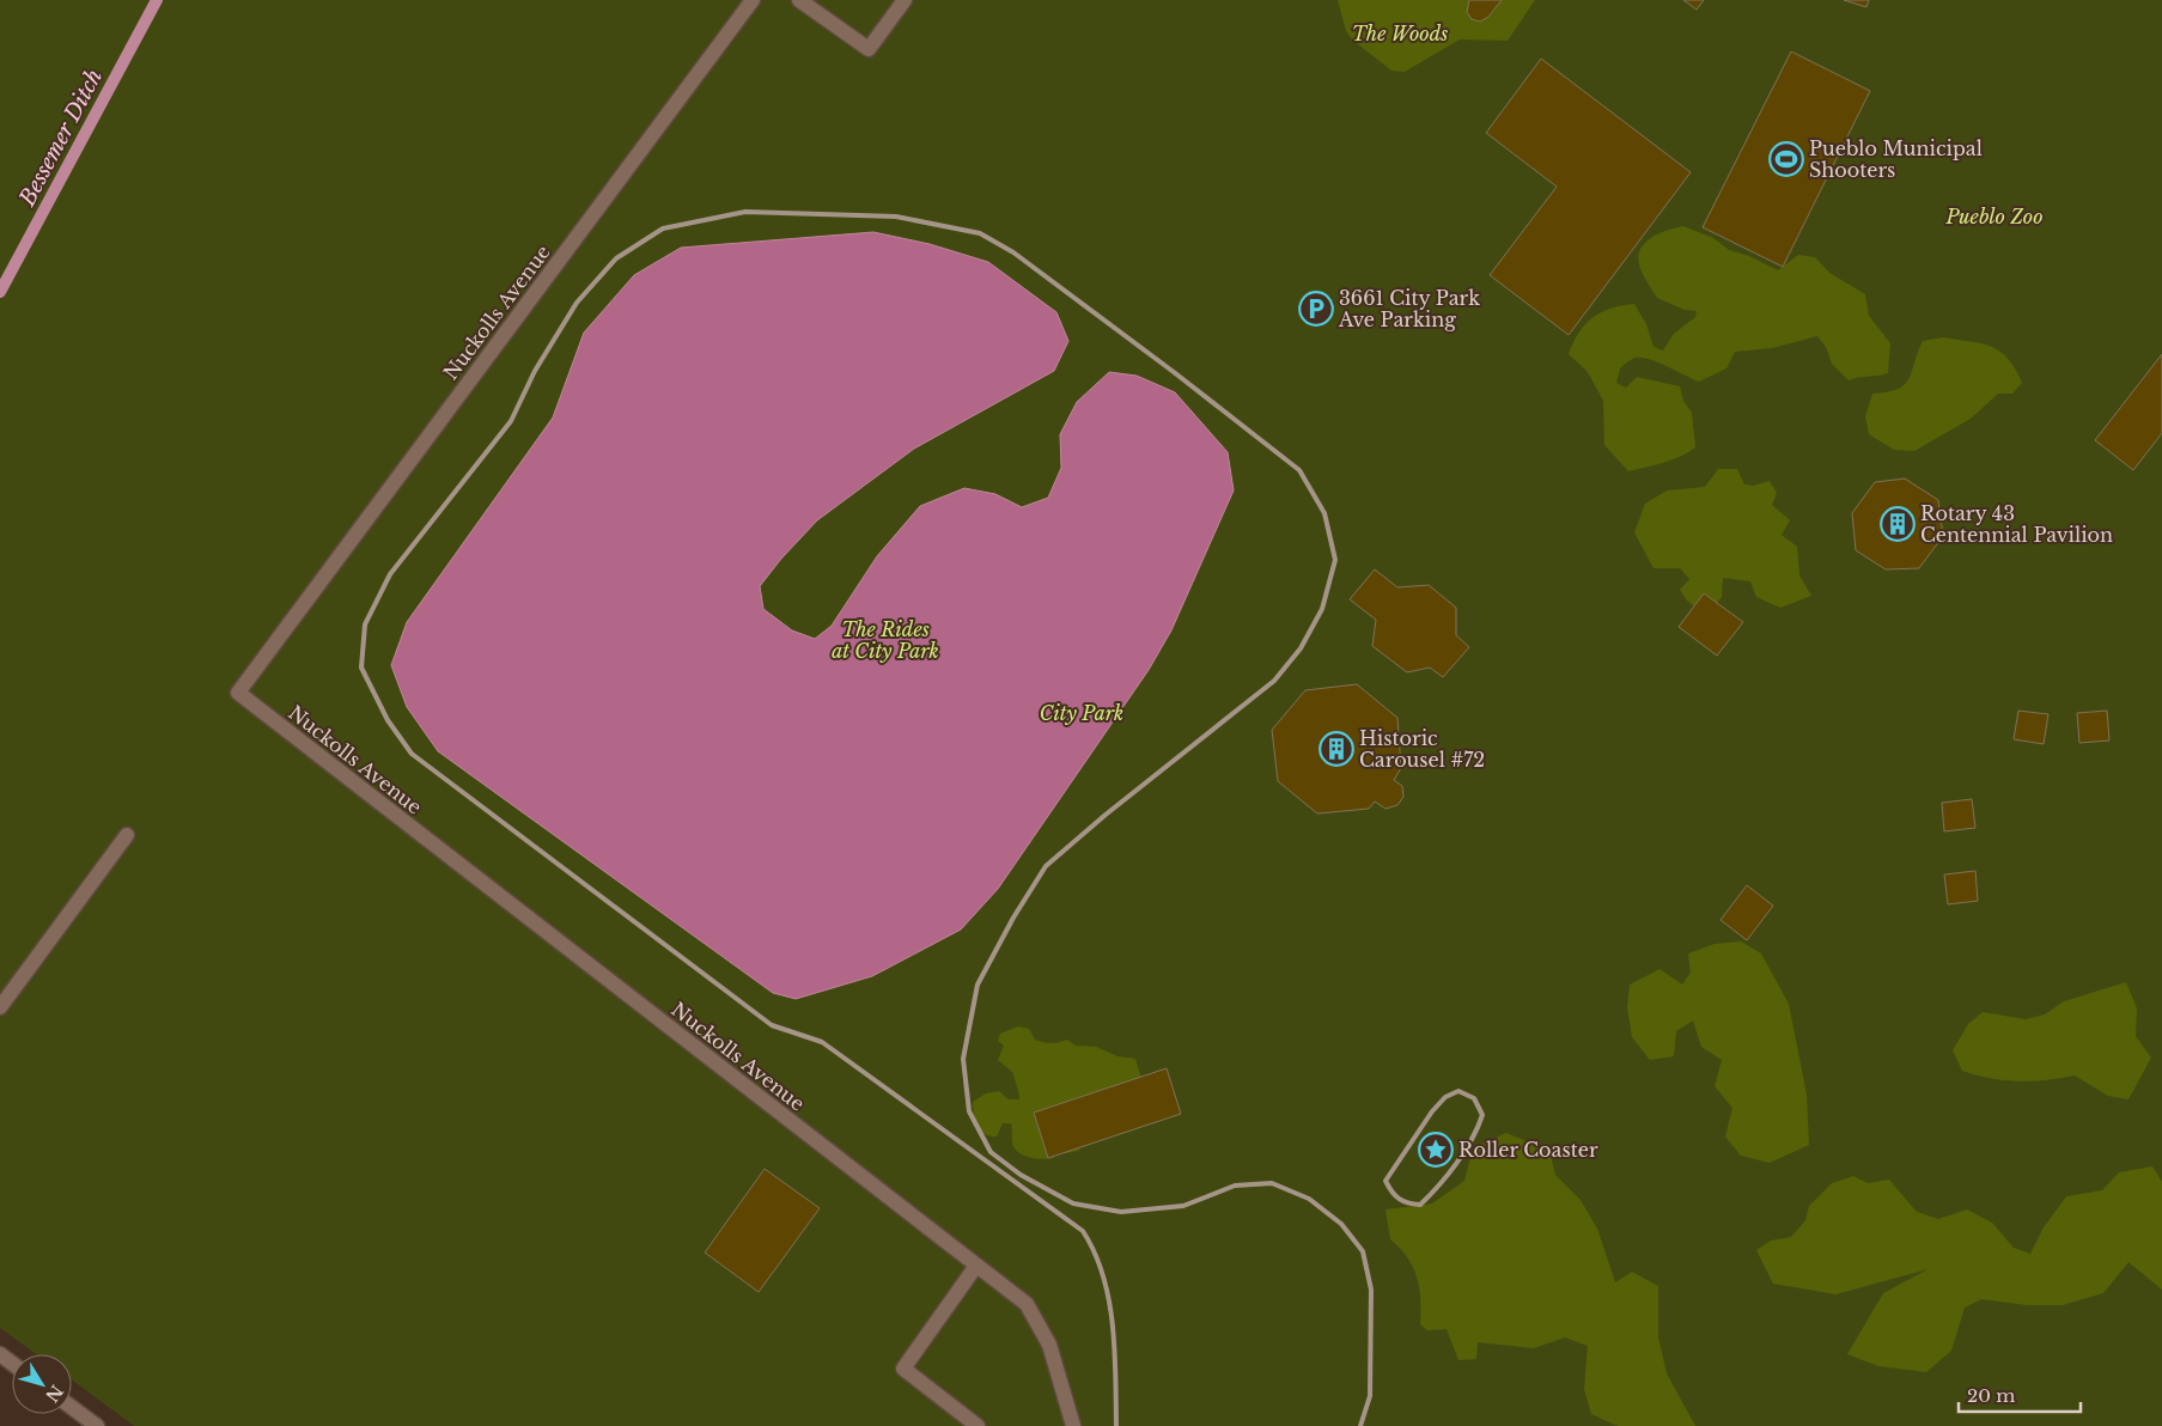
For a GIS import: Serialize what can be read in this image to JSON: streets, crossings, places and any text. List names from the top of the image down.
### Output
{
  "streets": {
    "street": ["Nuckolls Avenue"]
  },
  "water": ["Bessemer Ditch"],
  "parks": [
    "The Woods",
    "Pueblo Zoo",
    "The Rides at City Park",
    "City Park"
  ],
  "places": {
    "sports": ["Pueblo Municipal Shooters"],
    "parking": ["3661 City Park Ave Parking"],
    "building": ["Rotary 43 Centennial Pavilion", "Historic Carousel #72"],
    "place": ["Roller Coaster"]
  },
  "scale_bar": "20 m",
  "north": "bottom right"
}
